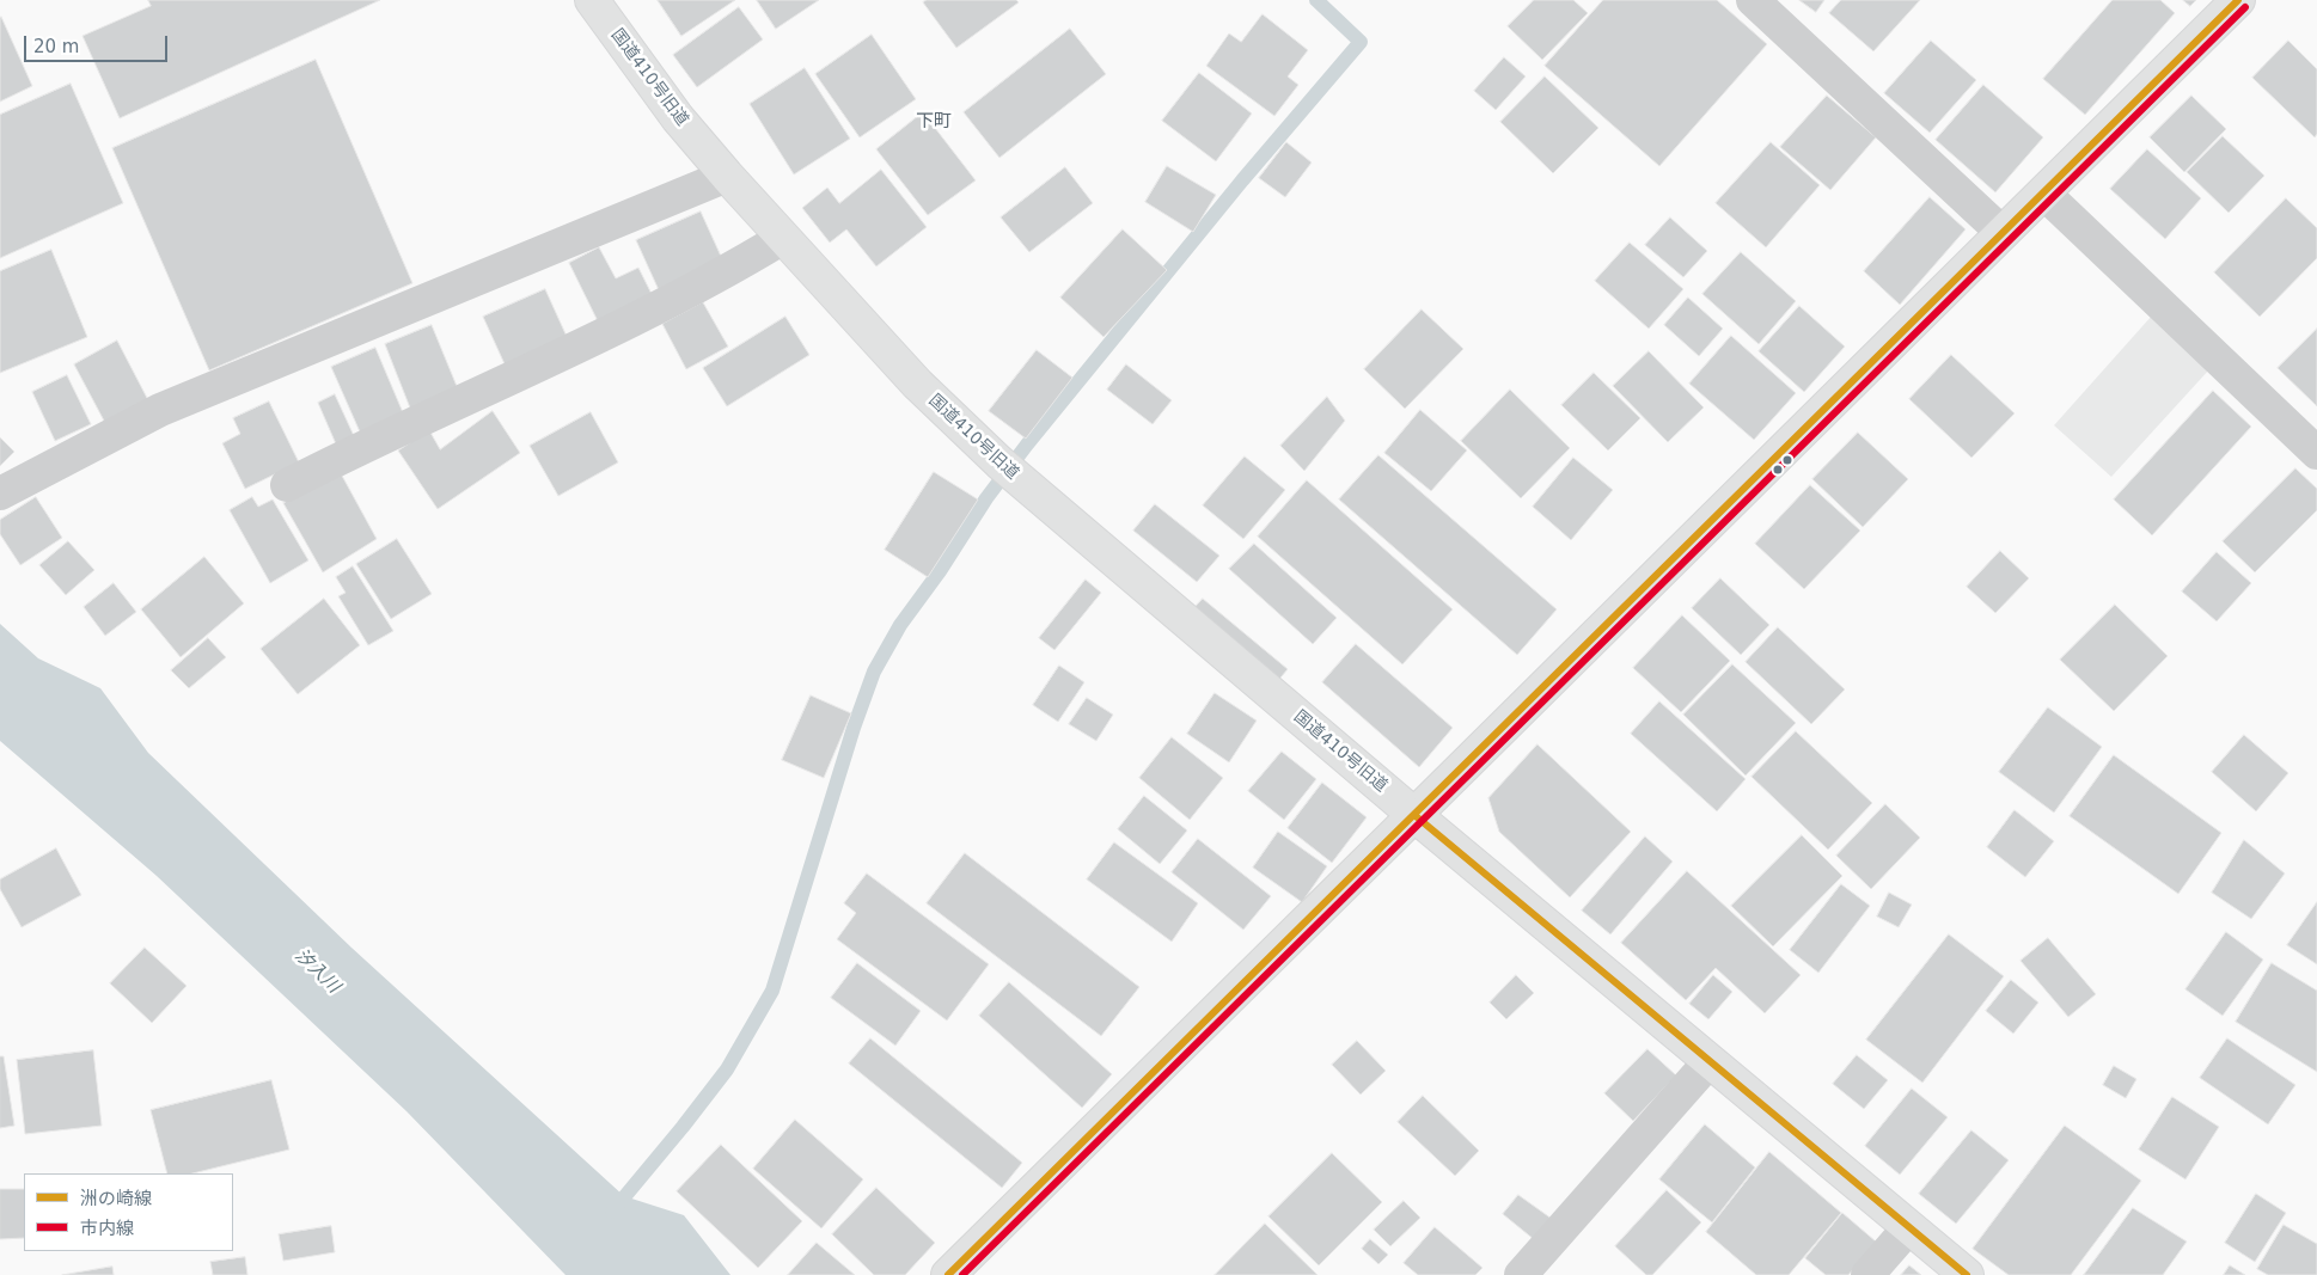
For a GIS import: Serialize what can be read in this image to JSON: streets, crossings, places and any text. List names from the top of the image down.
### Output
{
  "streets": {
    "main road": ["国道410号旧道"]
  },
  "districts": ["下町"],
  "water": ["汐入川"],
  "lines": ["transit line 洲の崎線", "transit line 市内線"],
  "legend": ["洲の崎線", "市内線"],
  "scale_bar": "20 m"
}
